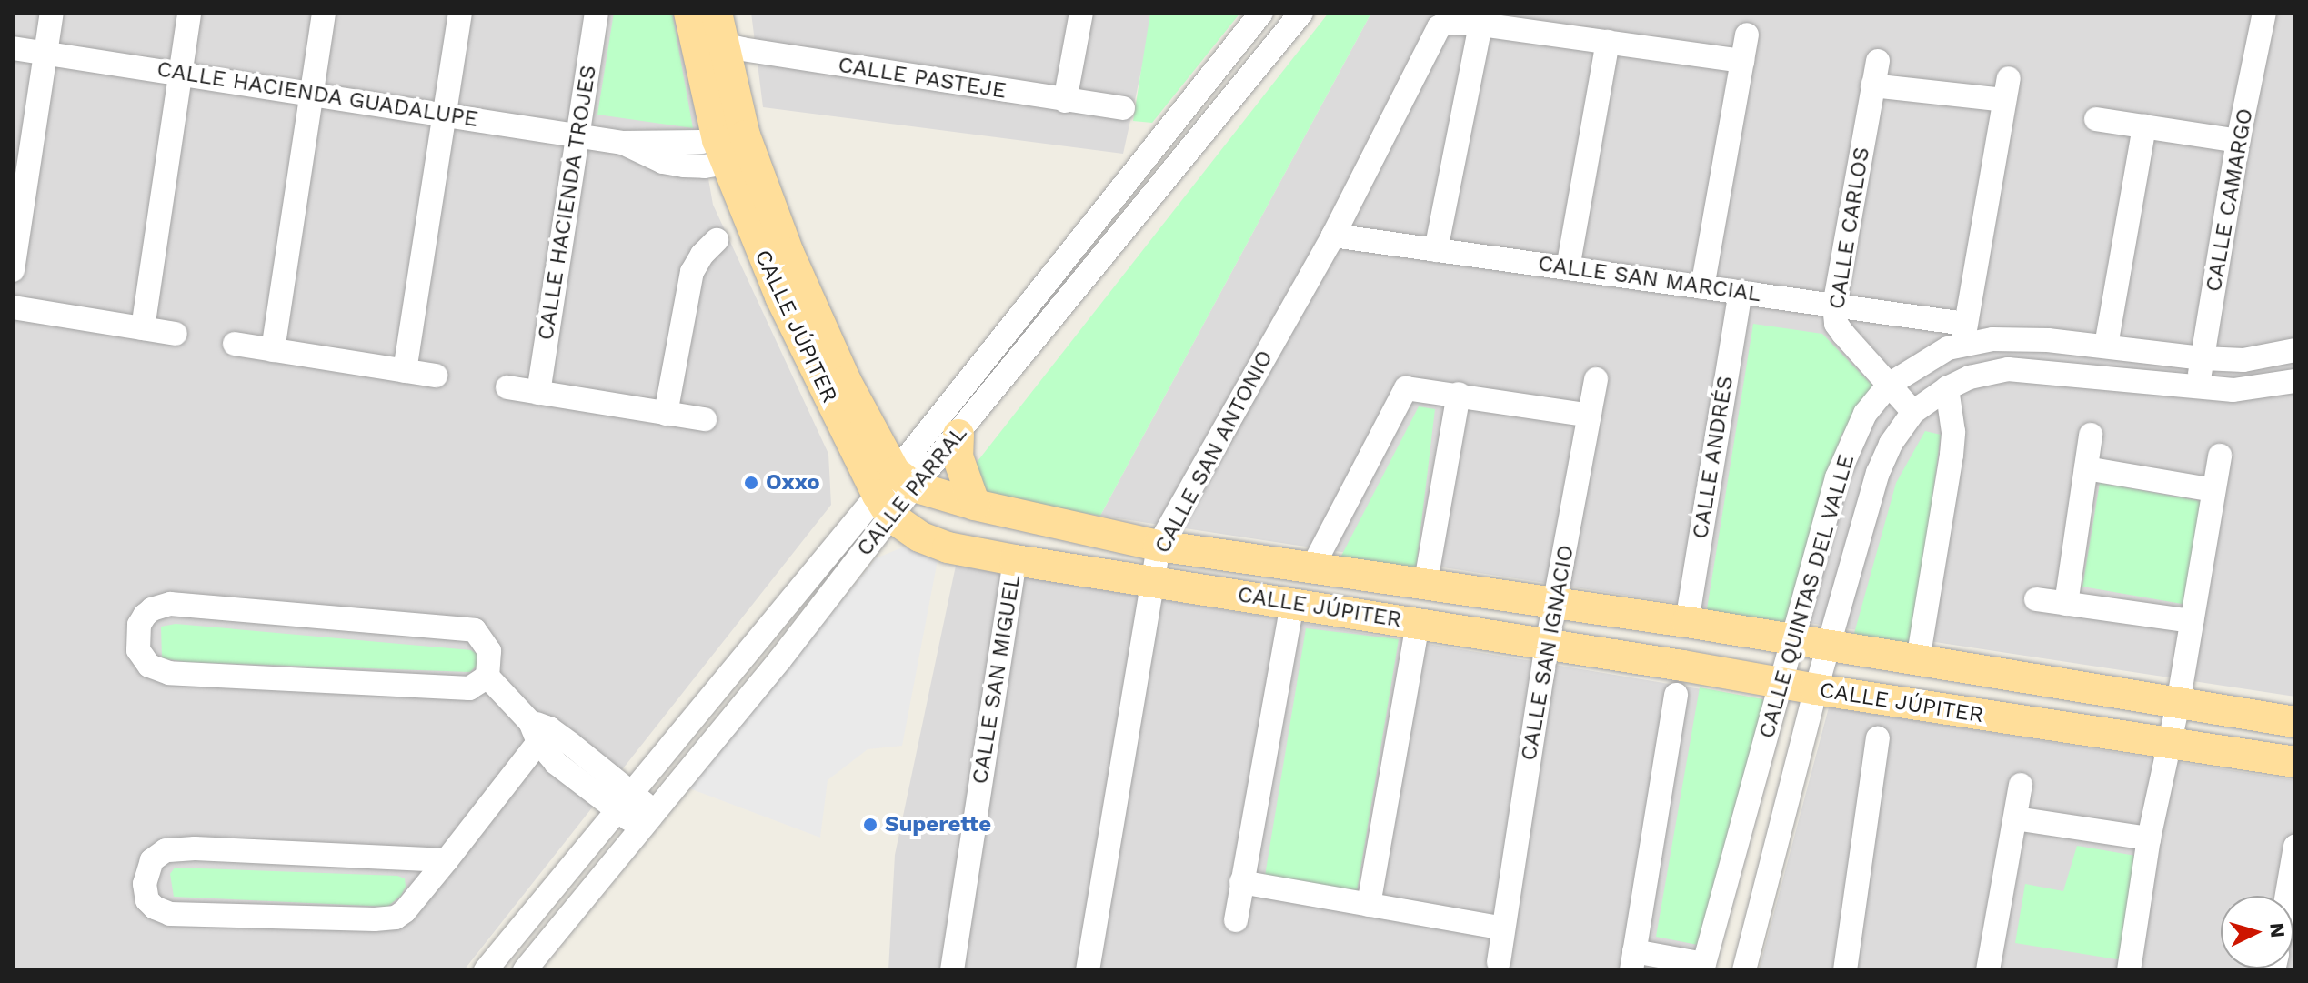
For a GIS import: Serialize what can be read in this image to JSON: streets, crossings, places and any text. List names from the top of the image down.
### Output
{
  "streets": {
    "main road": ["CALLE JÚPITER"],
    "street": [
      "CALLE PASTEJE",
      "CALLE HACIENDA GUADALUPE",
      "CALLE CAMARGO",
      "CALLE HACIENDA TROJES",
      "CALLE CARLOS",
      "CALLE SAN MARCIAL",
      "CALLE SAN ANTONIO",
      "CALLE ANDRÉS",
      "CALLE PARRAL",
      "CALLE QUINTAS DEL VALLE",
      "CALLE SAN IGNACIO",
      "CALLE SAN MIGUEL"
    ]
  },
  "crossings": [
    ["CALLE PASTEJE", "CALLE JÚPITER"],
    ["CALLE HACIENDA GUADALUPE", "CALLE HACIENDA TROJES"],
    ["CALLE HACIENDA GUADALUPE", "CALLE JÚPITER"],
    ["CALLE CAMARGO", "CALLE QUINTAS DEL VALLE"],
    ["CALLE CARLOS", "CALLE SAN MARCIAL"],
    ["CALLE CARLOS", "CALLE QUINTAS DEL VALLE"],
    ["CALLE SAN MARCIAL", "CALLE SAN ANTONIO"],
    ["CALLE SAN MARCIAL", "CALLE ANDRÉS"],
    ["CALLE SAN MARCIAL", "CALLE QUINTAS DEL VALLE"],
    ["CALLE JÚPITER", "CALLE SAN ANTONIO"],
    ["CALLE JÚPITER", "CALLE ANDRÉS"],
    ["CALLE JÚPITER", "CALLE PARRAL"],
    ["CALLE JÚPITER", "CALLE QUINTAS DEL VALLE"],
    ["CALLE JÚPITER", "CALLE SAN IGNACIO"],
    ["CALLE JÚPITER", "CALLE SAN MIGUEL"]
  ],
  "places": ["Oxxo", "Superette"],
  "north": "right"
}
